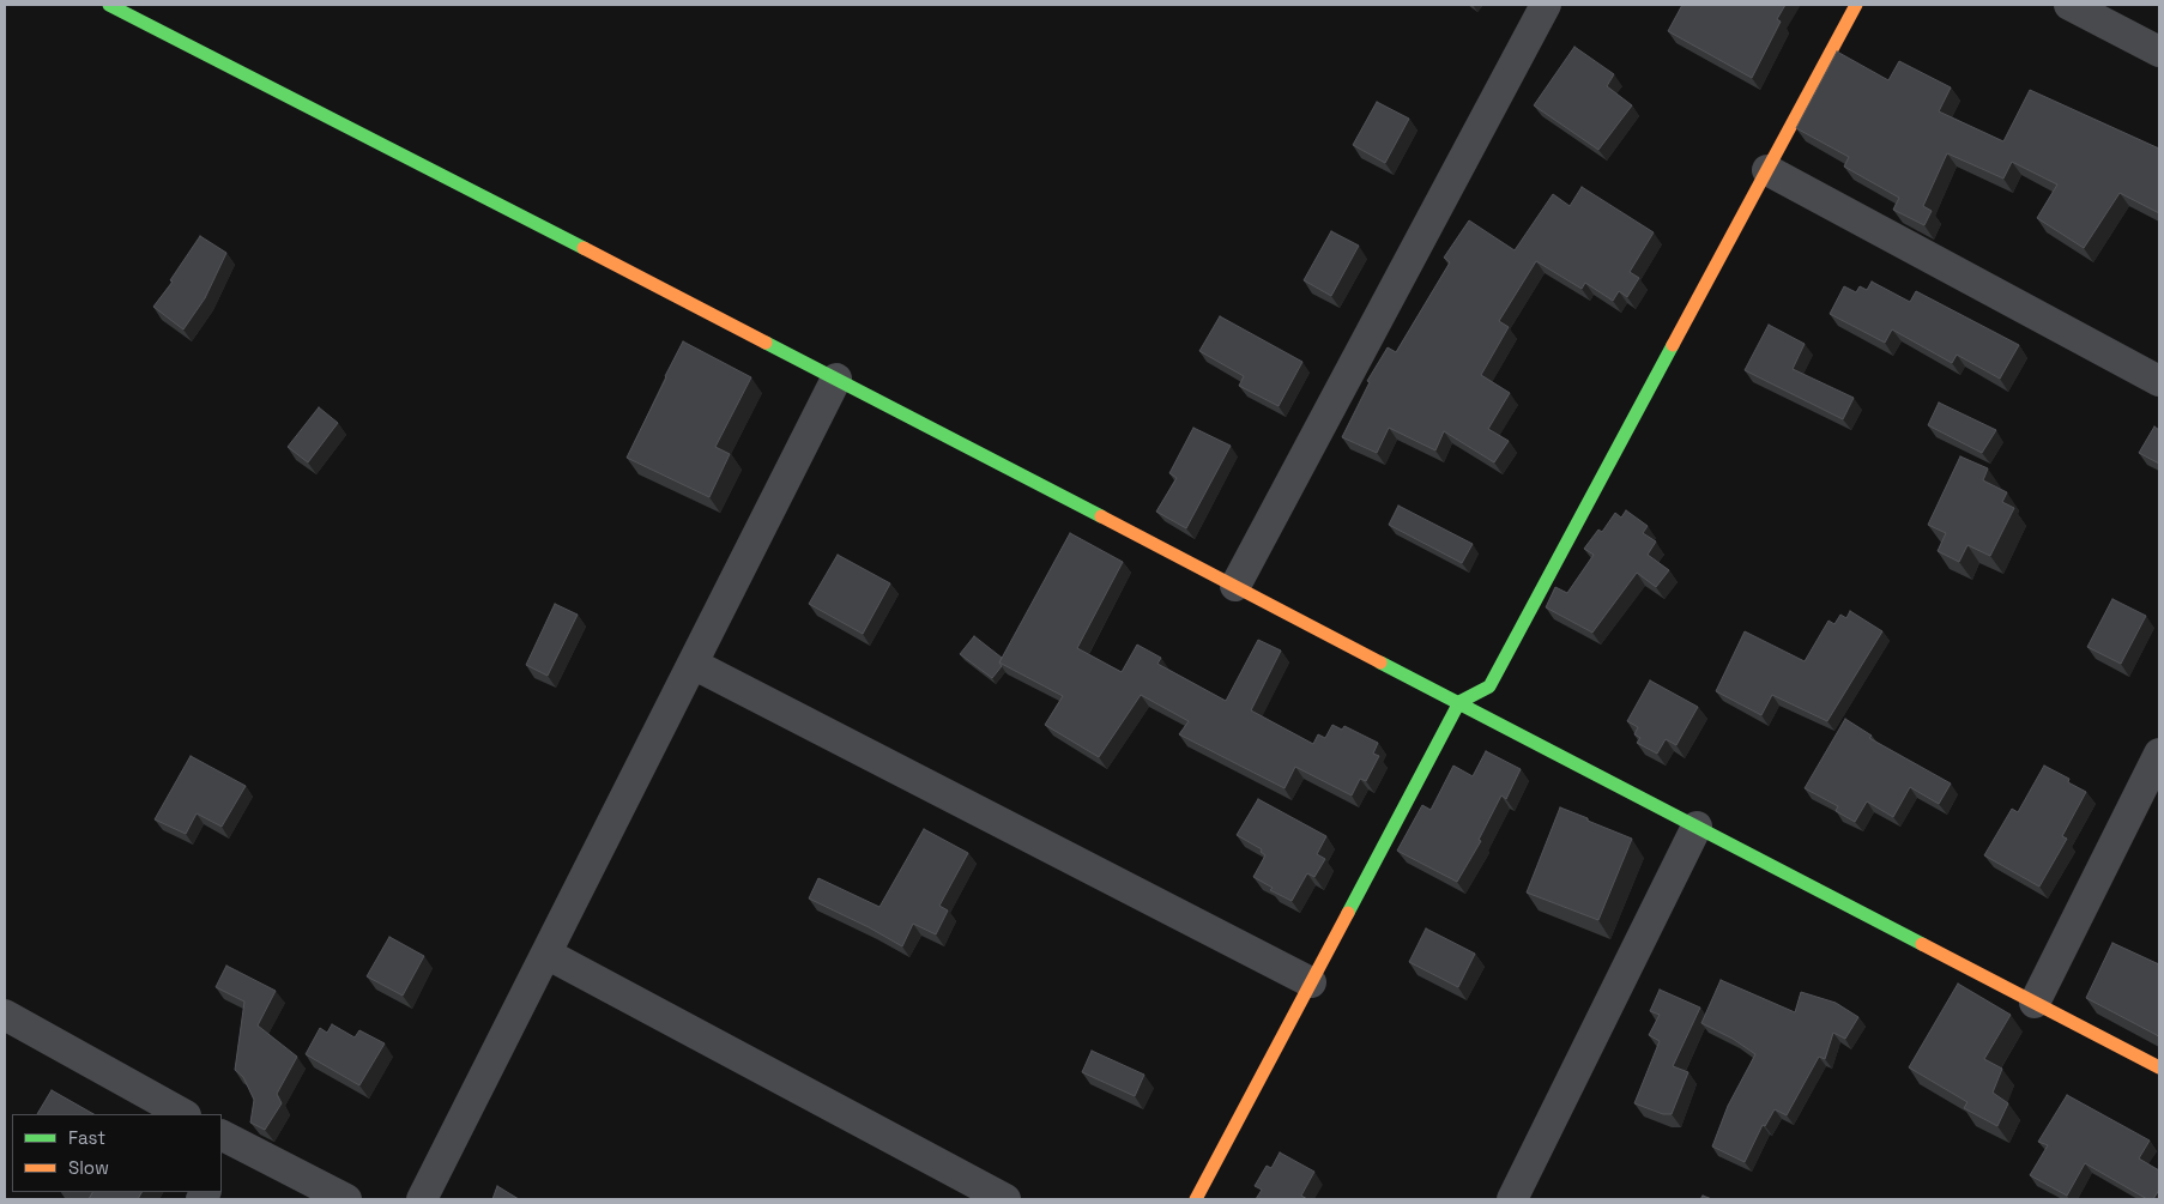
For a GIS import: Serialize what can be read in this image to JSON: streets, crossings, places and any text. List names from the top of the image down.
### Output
{
  "legend": ["Fast", "Slow"]
}
